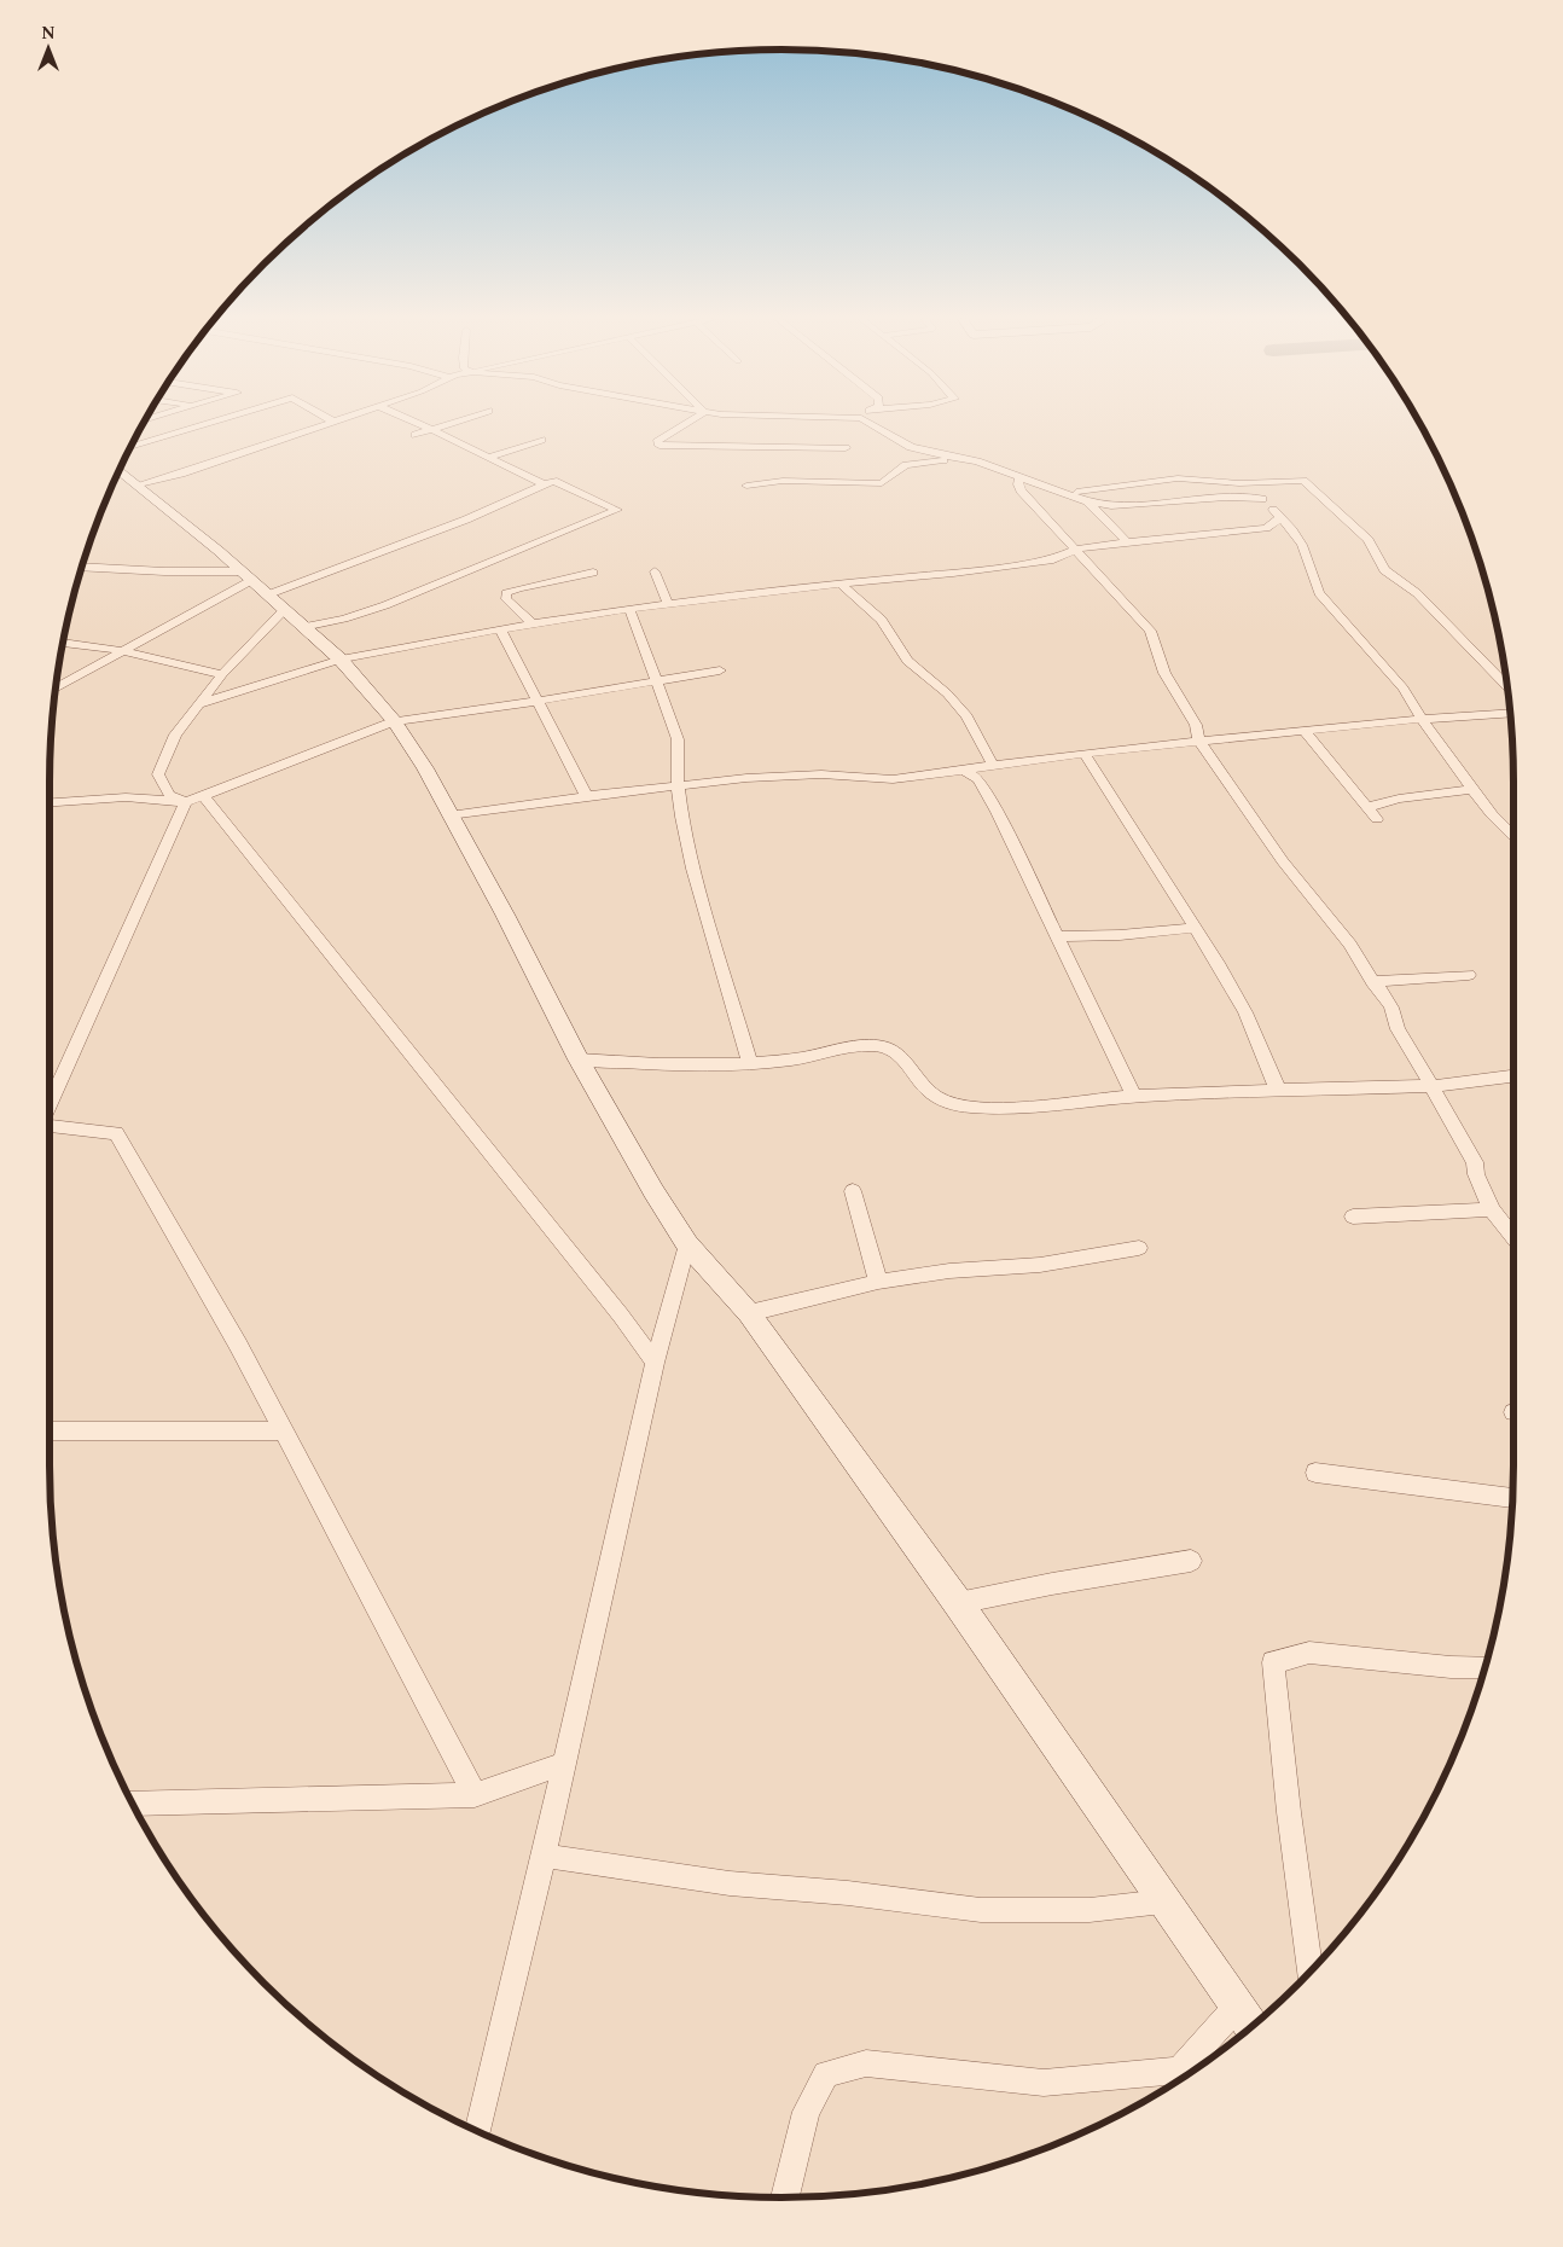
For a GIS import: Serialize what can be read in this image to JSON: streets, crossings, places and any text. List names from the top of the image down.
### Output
{
  "north": "top"
}
